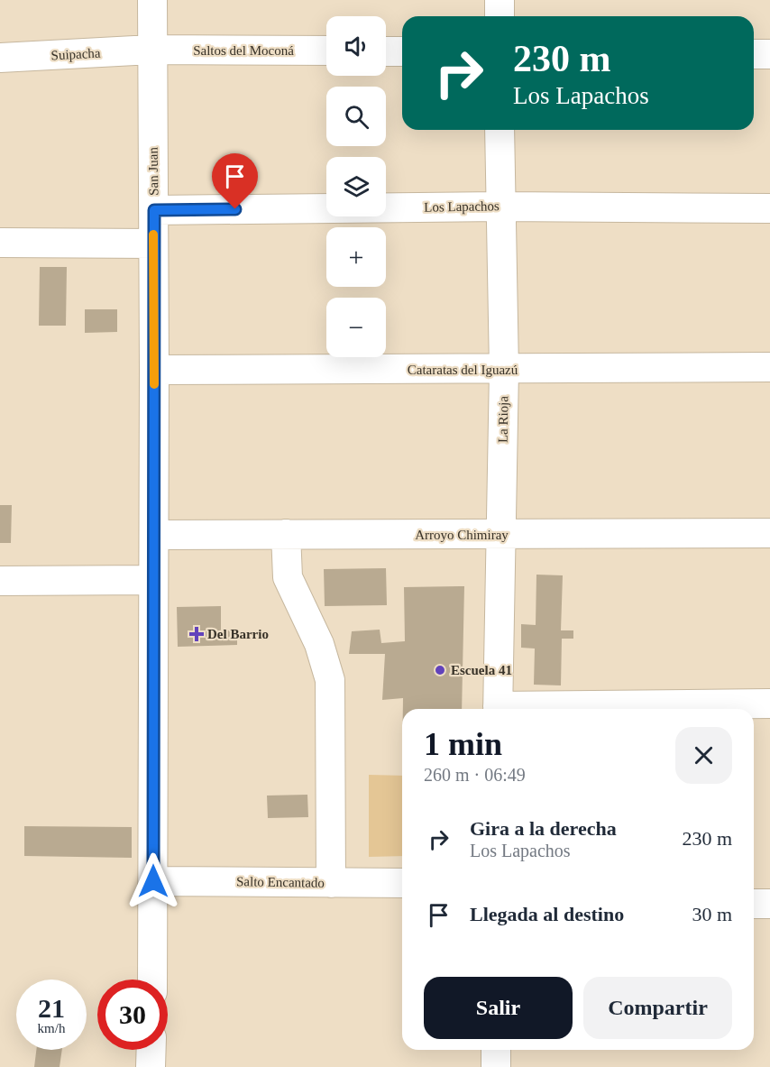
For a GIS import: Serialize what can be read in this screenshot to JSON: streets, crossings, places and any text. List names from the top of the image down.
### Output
{
  "streets": {
    "street": [
      "Saltos del Moconá",
      "Suipacha",
      "San Juan",
      "Los Lapachos",
      "Cataratas del Iguazú",
      "La Rioja",
      "Arroyo Chimiray",
      "Salto Encantado"
    ]
  },
  "crossings": [
    ["Saltos del Moconá", "Suipacha"],
    ["Saltos del Moconá", "San Juan"],
    ["Suipacha", "San Juan"],
    ["San Juan", "Los Lapachos"],
    ["San Juan", "Cataratas del Iguazú"],
    ["San Juan", "Arroyo Chimiray"],
    ["San Juan", "Salto Encantado"],
    ["Los Lapachos", "La Rioja"],
    ["Cataratas del Iguazú", "La Rioja"],
    ["La Rioja", "Arroyo Chimiray"]
  ],
  "places": {
    "health": ["Del Barrio"],
    "other": ["Escuela 41"]
  },
  "page": {
    "map_buttons": ["+", "−"],
    "turn": ["230 m", "Los Lapachos"],
    "heading": ["1 min", "260 m · 06:49"],
    "list": [
      {
        "name": "Gira a la derecha",
        "note": "Los Lapachos",
        "value": "230 m"
      },
      {
        "name": "Llegada al destino",
        "value": "30 m"
      }
    ],
    "buttons": ["Salir", "Compartir"],
    "speed": "21 km/h",
    "limit": "30"
  }
}
